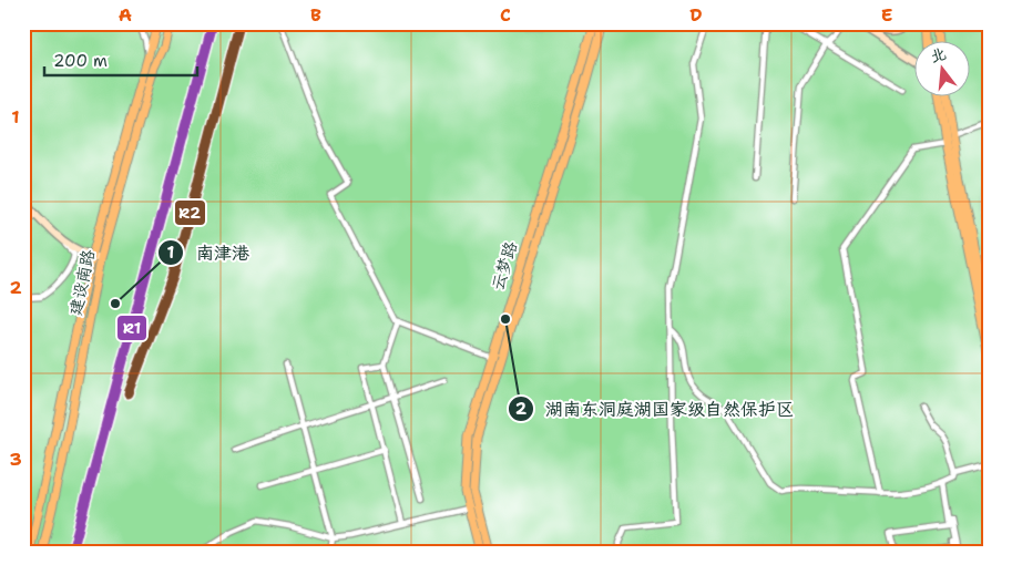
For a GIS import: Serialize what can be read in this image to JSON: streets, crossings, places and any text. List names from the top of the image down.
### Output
{
  "streets": {
    "main road": ["云梦路", "建设南路"]
  },
  "places": ["南津港", "湖南东洞庭湖国家级自然保护区"],
  "lines": ["transit line R1", "transit line R2"],
  "scale_bar": "200 m",
  "north": "top",
  "grid": {
    "columns": [
      "A",
      "B",
      "C",
      "D",
      "E"
    ],
    "rows": ["1", "2", "3"]
  }
}
